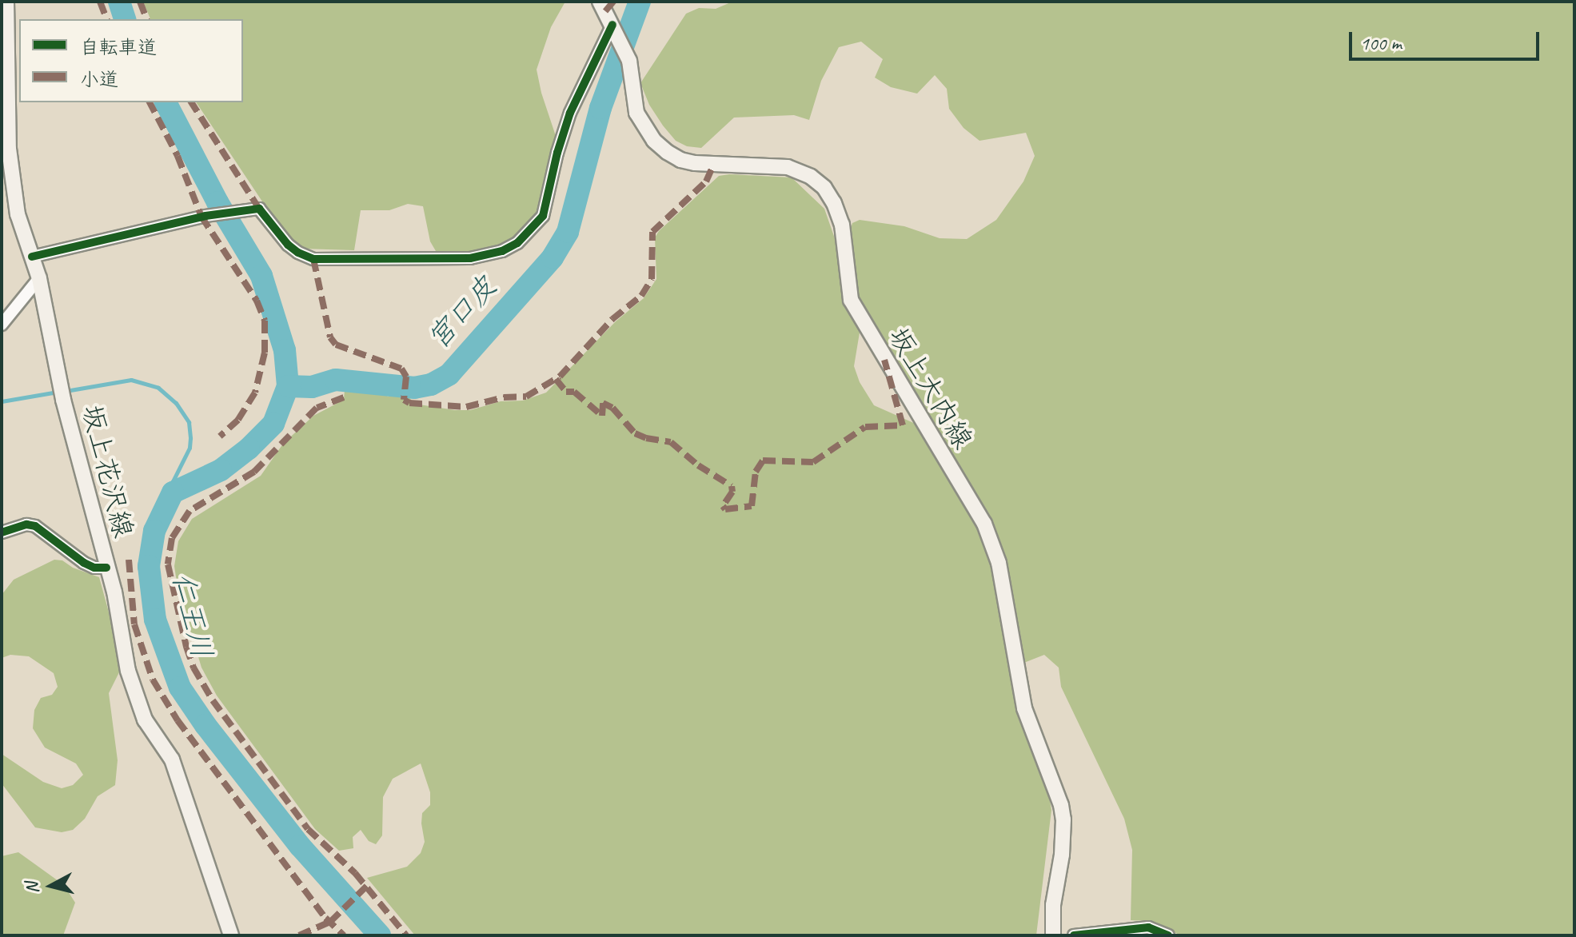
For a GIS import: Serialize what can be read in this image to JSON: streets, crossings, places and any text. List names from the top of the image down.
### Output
{
  "streets": {
    "main road": ["坂上大内線", "坂上花沢線"]
  },
  "water": ["宮口皮", "仁王川"],
  "legend": ["自転車道", "小道"],
  "scale_bar": "100 m",
  "north": "left"
}
